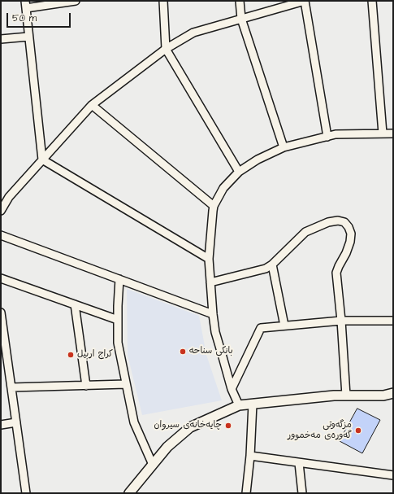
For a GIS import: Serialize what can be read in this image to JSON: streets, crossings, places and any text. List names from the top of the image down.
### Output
{
  "places": [
    "بانکی سناحە",
    "كراج اربیل",
    "چایەخانەی سیروان",
    "مزگەوتی گەورەی مەخموور"
  ],
  "scale_bar": "50 m"
}
